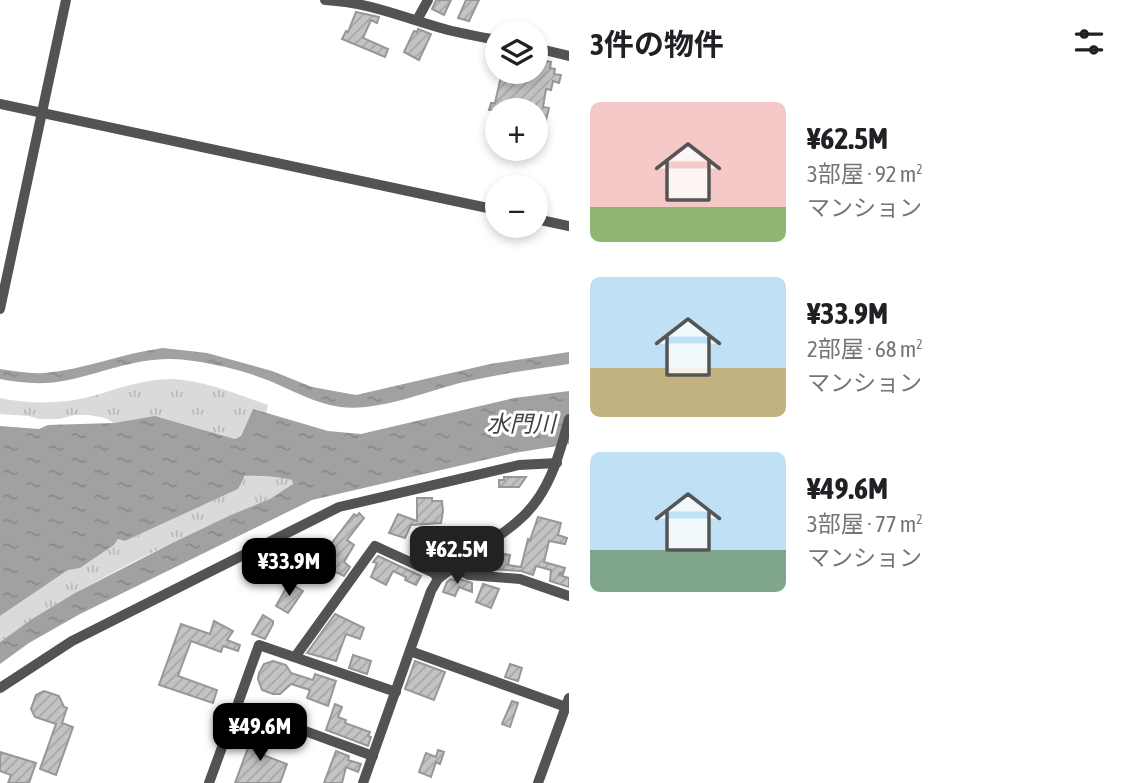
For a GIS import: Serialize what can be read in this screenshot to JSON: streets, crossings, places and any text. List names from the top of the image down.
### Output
{
  "water": ["水門川"],
  "page": {
    "heading": "3件の物件",
    "map_buttons": ["+", "−"],
    "list": [
      {
        "name": "¥62.5M",
        "note": "3部屋 · 92 m² · マンション"
      },
      {
        "name": "¥33.9M",
        "note": "2部屋 · 68 m² · マンション"
      },
      {
        "name": "¥49.6M",
        "note": "3部屋 · 77 m² · マンション"
      }
    ],
    "price": ["¥62.5M", "¥33.9M", "¥49.6M"]
  }
}
